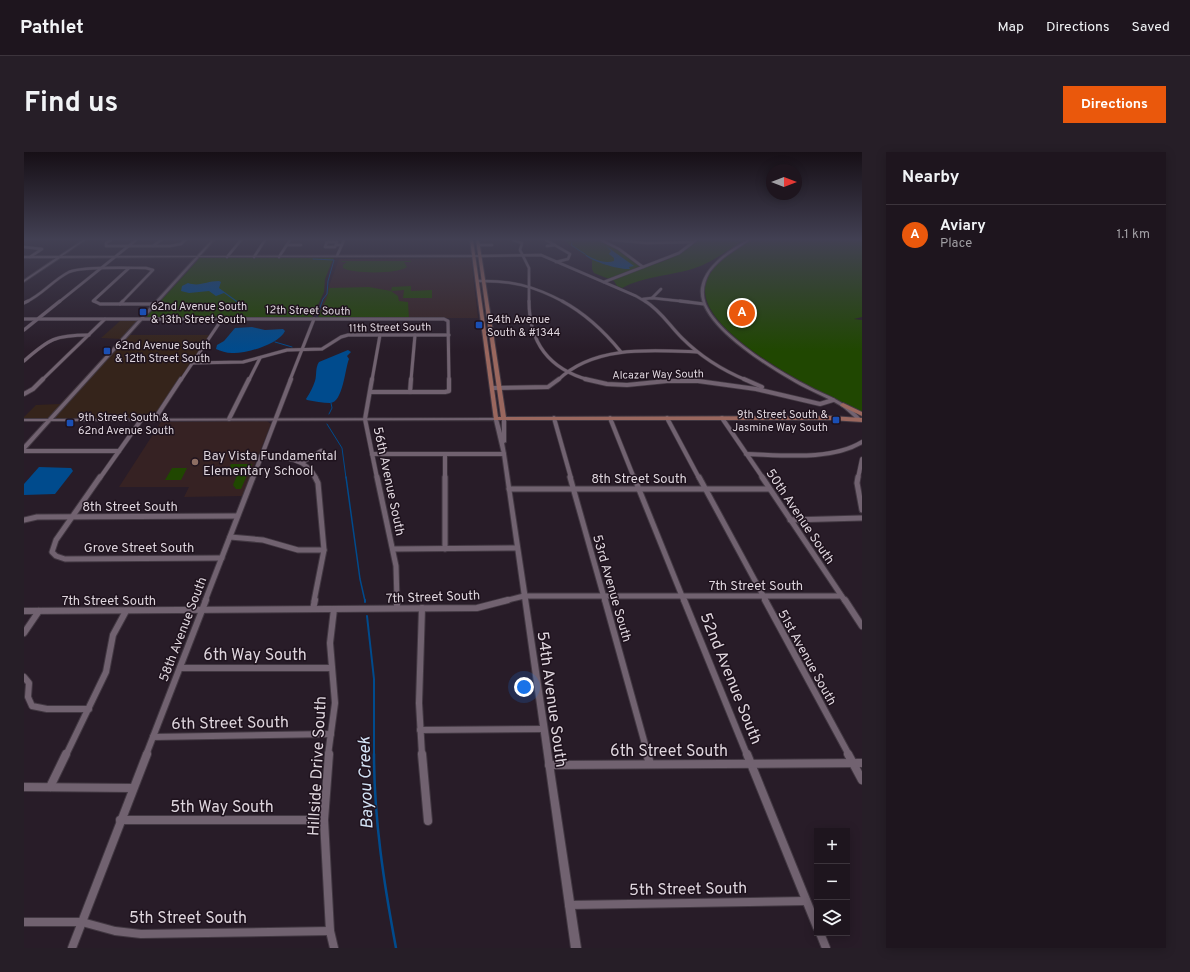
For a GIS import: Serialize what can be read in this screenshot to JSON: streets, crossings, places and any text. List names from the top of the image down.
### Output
{
  "streets": {
    "main road": ["54th Avenue South"],
    "street": [
      "12th Street South",
      "11th Street South",
      "Alcazar Way South",
      "8th Street South",
      "56th Avenue South",
      "50th Avenue South",
      "Grove Street South",
      "7th Street South",
      "53rd Avenue South",
      "58th Avenue South",
      "6th Way South",
      "51st Avenue South",
      "52nd Avenue South",
      "6th Street South",
      "Hillside Drive South",
      "5th Way South",
      "5th Street South"
    ]
  },
  "crossings": [
    ["12th Street South", "11th Street South"],
    ["12th Street South", "58th Avenue South"],
    ["11th Street South", "56th Avenue South"],
    ["11th Street South", "58th Avenue South"],
    ["8th Street South", "50th Avenue South"],
    ["8th Street South", "Grove Street South"],
    ["8th Street South", "53rd Avenue South"],
    ["8th Street South", "58th Avenue South"],
    ["8th Street South", "51st Avenue South"],
    ["8th Street South", "52nd Avenue South"],
    ["8th Street South", "54th Avenue South"],
    ["56th Avenue South", "7th Street South"],
    ["50th Avenue South", "7th Street South"],
    ["Grove Street South", "58th Avenue South"],
    ["7th Street South", "53rd Avenue South"],
    ["7th Street South", "58th Avenue South"],
    ["7th Street South", "51st Avenue South"],
    ["7th Street South", "52nd Avenue South"],
    ["7th Street South", "54th Avenue South"],
    ["7th Street South", "Hillside Drive South"],
    ["53rd Avenue South", "6th Street South"],
    ["58th Avenue South", "6th Way South"],
    ["58th Avenue South", "6th Street South"],
    ["58th Avenue South", "5th Way South"],
    ["58th Avenue South", "5th Street South"],
    ["6th Way South", "Hillside Drive South"],
    ["51st Avenue South", "6th Street South"],
    ["52nd Avenue South", "6th Street South"],
    ["52nd Avenue South", "5th Street South"],
    ["54th Avenue South", "6th Street South"],
    ["54th Avenue South", "5th Street South"],
    ["6th Street South", "Hillside Drive South"],
    ["Hillside Drive South", "5th Way South"],
    ["Hillside Drive South", "5th Street South"]
  ],
  "water": ["Bayou Creek"],
  "places": {
    "transit": [
      "62nd Avenue South & 13th Street South",
      "54th Avenue South & #1344",
      "62nd Avenue South & 12th Street South",
      "9th Street South & Jasmine Way South",
      "9th Street South & 62nd Avenue South"
    ],
    "other": ["Bay Vista Fundamental Elementary School"]
  },
  "north": "right",
  "page": {
    "header": "Pathlet",
    "nav": ["Map", "Directions", "Saved"],
    "title": "Find us",
    "buttons": "Directions",
    "heading": "Nearby",
    "list": [
      {
        "mark": "A",
        "name": "Aviary",
        "note": "Place",
        "value": "1.1 km"
      }
    ],
    "pins": "A",
    "map_buttons": ["+", "−"]
  }
}
